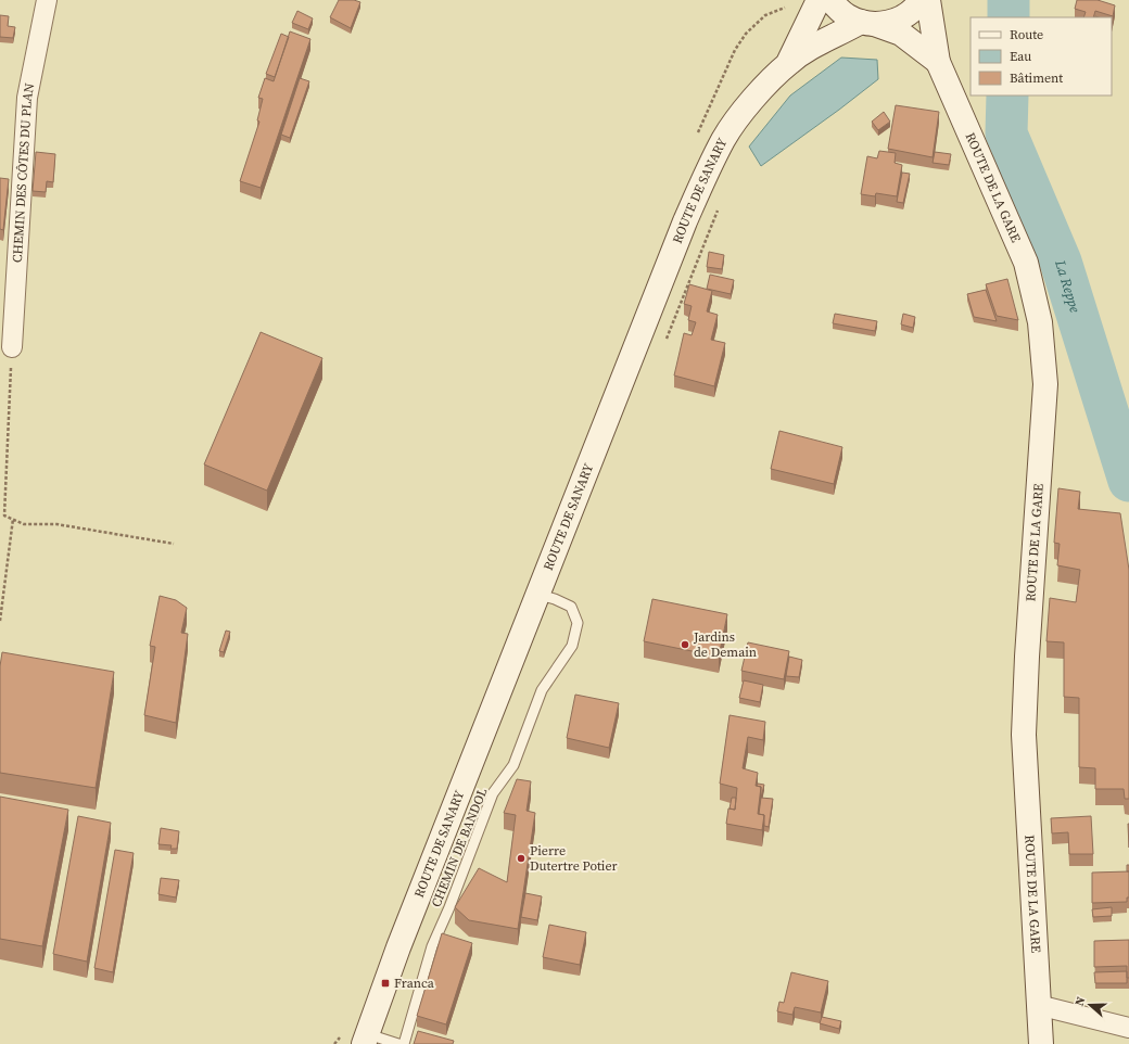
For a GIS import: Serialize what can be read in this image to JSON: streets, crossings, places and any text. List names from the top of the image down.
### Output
{
  "streets": {
    "main road": ["ROUTE DE LA GARE", "ROUTE DE SANARY"],
    "street": ["CHEMIN DES CÔTES DU PLAN"],
    "lane": ["CHEMIN DE BANDOL"]
  },
  "crossings": [
    ["ROUTE DE SANARY", "CHEMIN DE BANDOL"]
  ],
  "water": ["La Reppe"],
  "places": {
    "other": ["Jardins de Demain", "Pierre Dutertre Potier"],
    "transit": ["Franca"]
  },
  "legend": ["Route", "Eau", "Bâtiment"],
  "north": "left"
}
